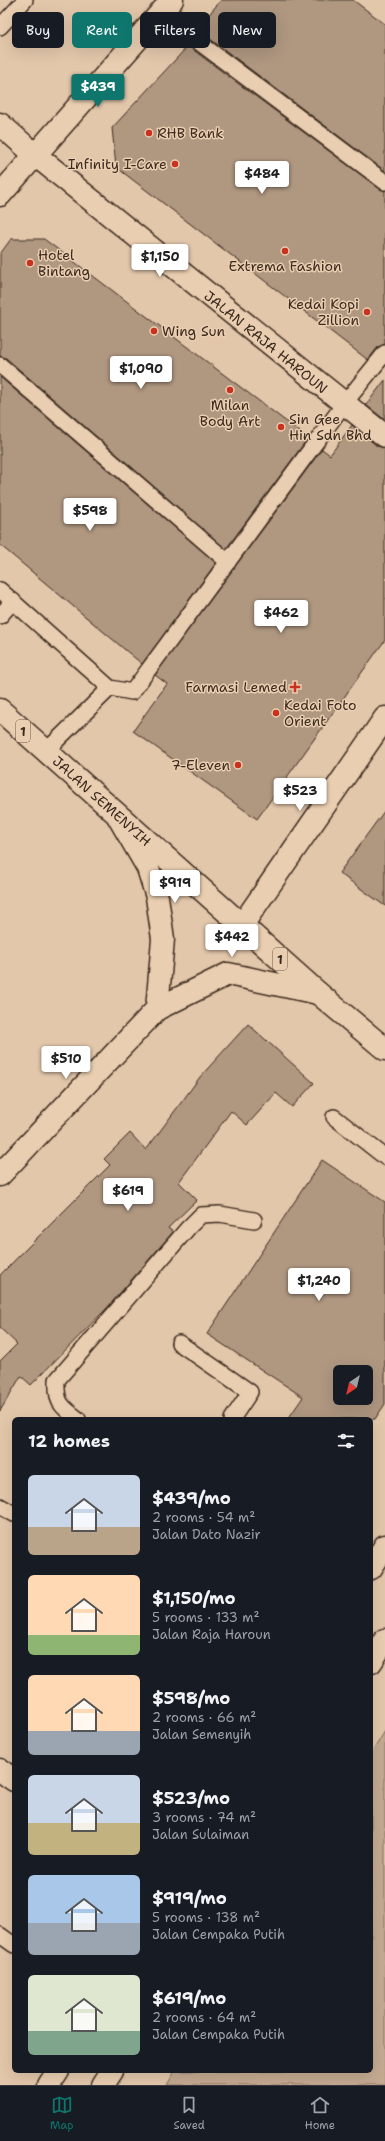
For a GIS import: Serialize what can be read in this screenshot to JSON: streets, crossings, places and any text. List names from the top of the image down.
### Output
{
  "streets": {
    "street": ["JALAN RAJA HAROUN", "1", "JALAN SEMENYIH"]
  },
  "places": {
    "other": [
      "RHB Bank",
      "Infinity I-Care",
      "Extrema Fashion",
      "Hotel Bintang",
      "Kedai Kopi Zillion",
      "Wing Sun",
      "Milan Body Art",
      "Sin Gee Hin Sdn Bhd",
      "Kedai Foto Orient",
      "7-Eleven"
    ],
    "health": ["Farmasi Lemed"]
  },
  "north": "bottom left",
  "page": {
    "chip": [
      "Buy",
      "Rent",
      "Filters",
      "New"
    ],
    "price": [
      "$439",
      "$484",
      "$1,150",
      "$1,090",
      "$598",
      "$462",
      "$523",
      "$919",
      "$442",
      "$510",
      "$619",
      "$1,240"
    ],
    "heading": "12 homes",
    "list": [
      {
        "name": "$439/mo",
        "note": "2 rooms · 54 m² · Jalan Dato Nazir"
      },
      {
        "name": "$1,150/mo",
        "note": "5 rooms · 133 m² · Jalan Raja Haroun"
      },
      {
        "name": "$598/mo",
        "note": "2 rooms · 66 m² · Jalan Semenyih"
      },
      {
        "name": "$523/mo",
        "note": "3 rooms · 74 m² · Jalan Sulaiman"
      },
      {
        "name": "$919/mo",
        "note": "5 rooms · 138 m² · Jalan Cempaka Putih"
      },
      {
        "name": "$619/mo",
        "note": "2 rooms · 64 m² · Jalan Cempaka Putih"
      }
    ],
    "tabs": ["Map", "Saved", "Home"]
  }
}
